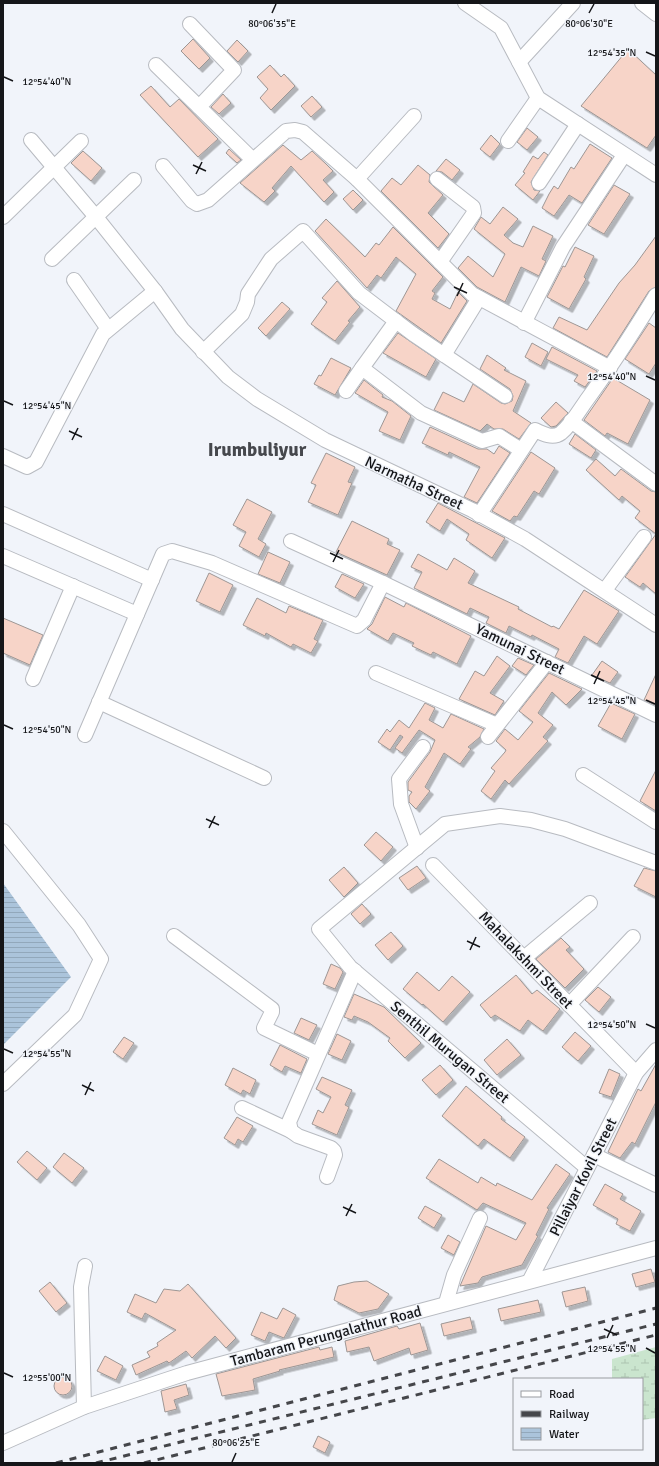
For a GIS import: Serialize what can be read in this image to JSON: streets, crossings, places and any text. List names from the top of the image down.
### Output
{
  "streets": {
    "street": [
      "Narmatha Street",
      "Yamunai Street",
      "Mahalakshmi Street",
      "Senthil Murugan Street",
      "Pillaiyar Kovil Street",
      "Tambaram Perungalathur Road"
    ]
  },
  "crossings": [
    ["Mahalakshmi Street", "Pillaiyar Kovil Street"],
    ["Senthil Murugan Street", "Pillaiyar Kovil Street"],
    ["Pillaiyar Kovil Street", "Tambaram Perungalathur Road"]
  ],
  "districts": ["Irumbuliyur"],
  "legend": ["Road", "Railway", "Water"],
  "coordinates": [
    "80°06'35\"E",
    "80°06'30\"E",
    "12°54'35\"N",
    "12°54'40\"N",
    "12°54'45\"N",
    "12°54'50\"N",
    "12°54'55\"N",
    "12°55'00\"N",
    "80°06'25\"E"
  ]
}
